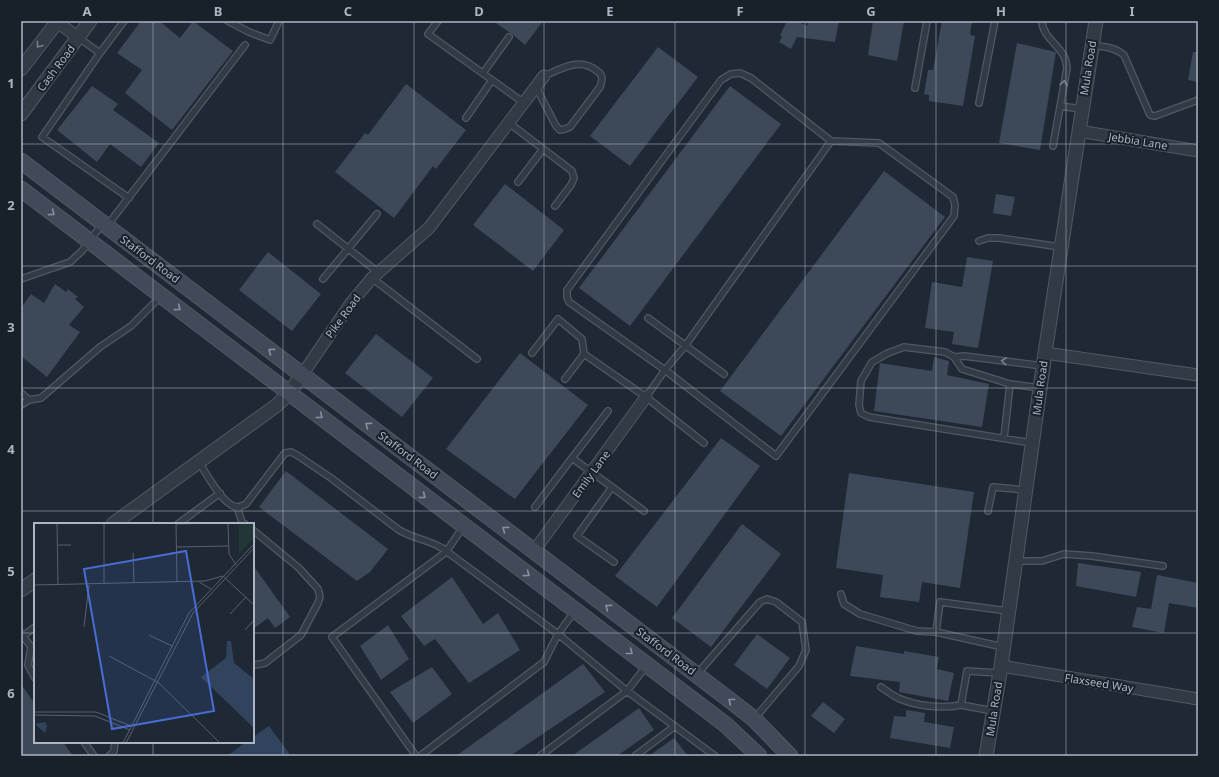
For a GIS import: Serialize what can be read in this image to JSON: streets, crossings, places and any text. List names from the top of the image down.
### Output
{
  "streets": {
    "main road": ["Stafford Road"],
    "street": [
      "Cash Road",
      "Mula Road",
      "Jebbia Lane",
      "Pike Road",
      "Emily Lane",
      "Flaxseed Way"
    ]
  },
  "crossings": [
    ["Mula Road", "Jebbia Lane"],
    ["Mula Road", "Flaxseed Way"],
    ["Stafford Road", "Pike Road"],
    ["Stafford Road", "Emily Lane"]
  ],
  "grid": {
    "columns": [
      "A",
      "B",
      "C",
      "D",
      "E",
      "F",
      "G",
      "H",
      "I"
    ],
    "rows": [
      "1",
      "2",
      "3",
      "4",
      "5",
      "6"
    ]
  }
}
